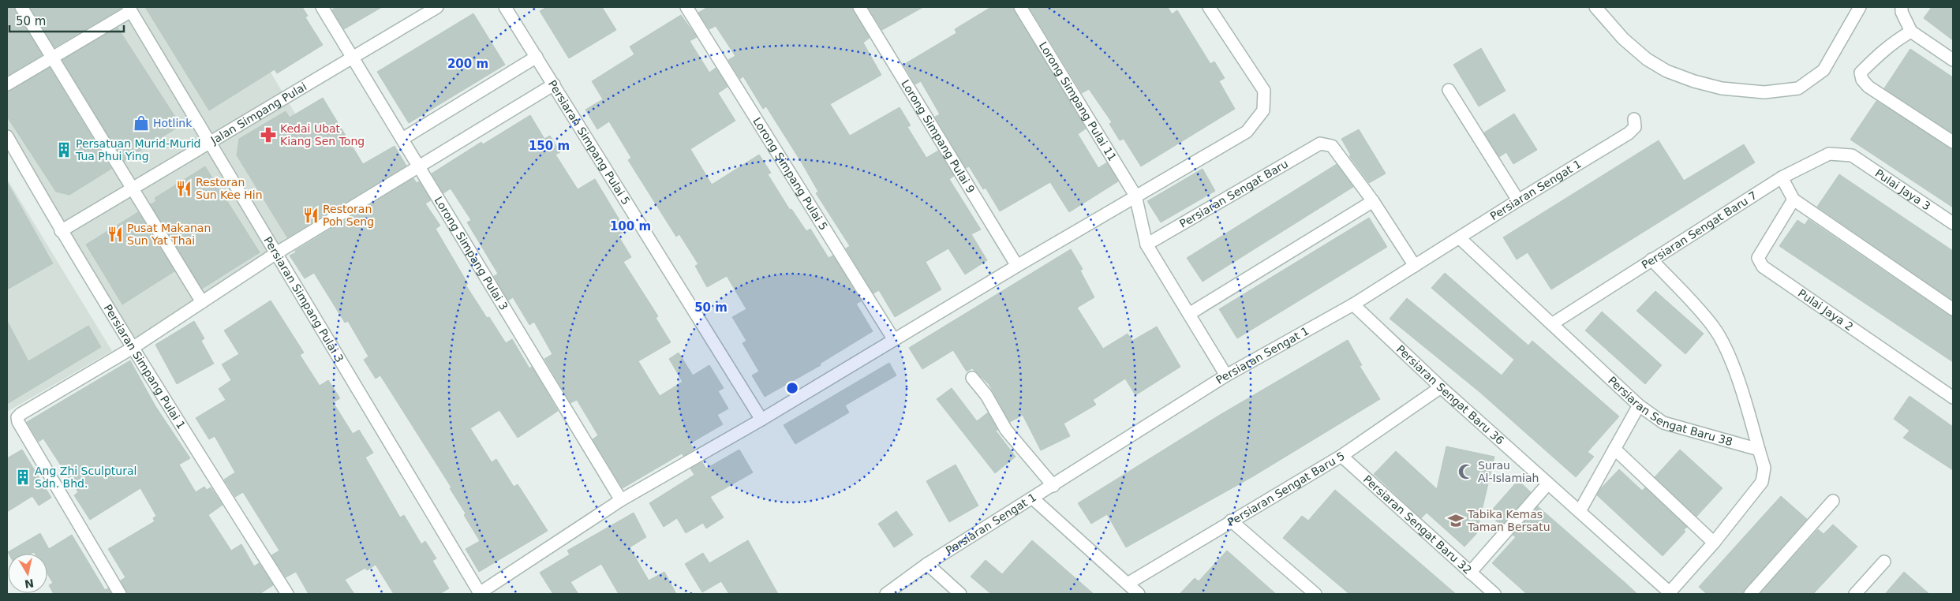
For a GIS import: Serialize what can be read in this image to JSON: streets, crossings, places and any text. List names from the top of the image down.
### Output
{
  "streets": {
    "street": [
      "Lorong Simpang Pulai 11",
      "Jalan Simpang Pulai",
      "Lorong Simpang Pulai 9",
      "Persiaran Simpang Pulai 5",
      "Lorong Simpang Pulai 5",
      "Pulai Jaya 3",
      "Persiaran Sengat 1",
      "Persiaran Sengat Baru",
      "Persiaran Sengat Baru 7",
      "Lorong Simpang Pulai 3",
      "Persiaran Simpang Pulai 3",
      "Pulai Jaya 2",
      "Persiaran Simpang Pulai 1",
      "Persiaran Sengat Baru 36",
      "Persiaran Sengat Baru 38",
      "Persiaran Sengat Baru 5",
      "Persiaran Sengat Baru 32"
    ]
  },
  "crossings": [
    ["Lorong Simpang Pulai 11", "Persiaran Sengat 1"],
    ["Lorong Simpang Pulai 11", "Persiaran Sengat Baru"],
    ["Jalan Simpang Pulai", "Lorong Simpang Pulai 3"],
    ["Jalan Simpang Pulai", "Persiaran Simpang Pulai 3"],
    ["Jalan Simpang Pulai", "Persiaran Simpang Pulai 1"],
    ["Pulai Jaya 3", "Persiaran Sengat Baru 7"],
    ["Persiaran Sengat 1", "Persiaran Sengat Baru 36"],
    ["Persiaran Sengat 1", "Persiaran Sengat Baru 38"],
    ["Persiaran Sengat Baru 7", "Persiaran Sengat Baru 38"],
    ["Persiaran Sengat Baru 36", "Persiaran Sengat Baru 5"],
    ["Persiaran Sengat Baru 5", "Persiaran Sengat Baru 32"]
  ],
  "places": {
    "shop": ["Hotlink"],
    "pharmacy": ["Kedai Ubat Kiang Sen Tong"],
    "building": ["Persatuan Murid-Murid Tua Phui Ying", "Ang Zhi Sculptural Sdn. Bhd."],
    "restaurant": ["Restoran Sun Kee Hin", "Restoran Poh Seng", "Pusat Makanan Sun Yat Thai"],
    "mosque": ["Surau Al-Islamiah"],
    "school or university": ["Tabika Kemas Taman Bersatu"]
  },
  "scale_bar": "50 m",
  "north": "bottom",
  "rings": [
    "200 m",
    "150 m",
    "100 m",
    "50 m"
  ]
}
